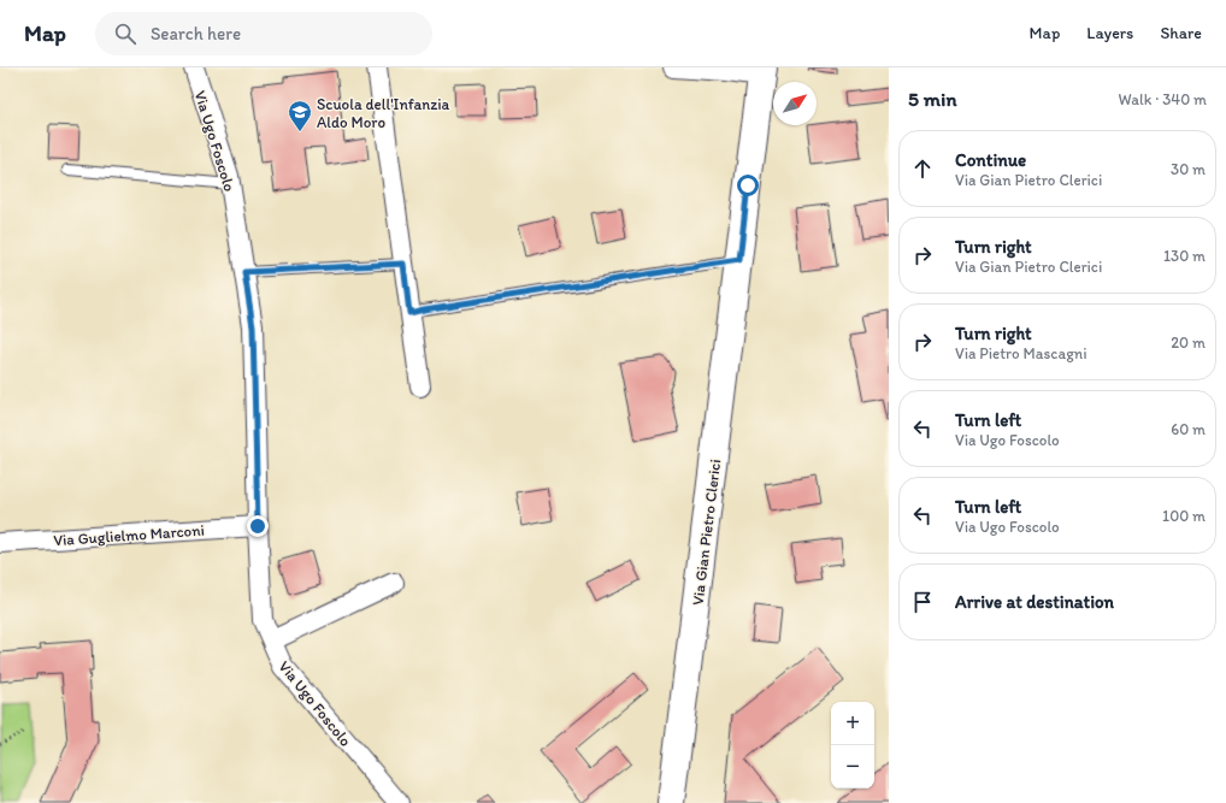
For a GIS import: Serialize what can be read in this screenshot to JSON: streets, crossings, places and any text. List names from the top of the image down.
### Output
{
  "streets": {
    "main road": ["Via Gian Pietro Clerici"],
    "street": ["Via Ugo Foscolo", "Via Guglielmo Marconi"]
  },
  "crossings": [
    ["Via Ugo Foscolo", "Via Guglielmo Marconi"]
  ],
  "places": {
    "school or university": ["Scuola dell'Infanzia Aldo Moro"]
  },
  "north": "top right",
  "page": {
    "header": "Map",
    "search": "Search here",
    "nav": ["Map", "Layers", "Share"],
    "heading": ["5 min", "Walk · 340 m"],
    "list": [
      ["Continue", "Via Gian Pietro Clerici", "30 m"],
      ["Turn right", "Via Gian Pietro Clerici", "130 m"],
      ["Turn right", "Via Pietro Mascagni", "20 m"],
      ["Turn left", "Via Ugo Foscolo", "60 m"],
      ["Turn left", "Via Ugo Foscolo", "100 m"],
      "Arrive at destination"
    ],
    "map_buttons": ["+", "−"]
  }
}
